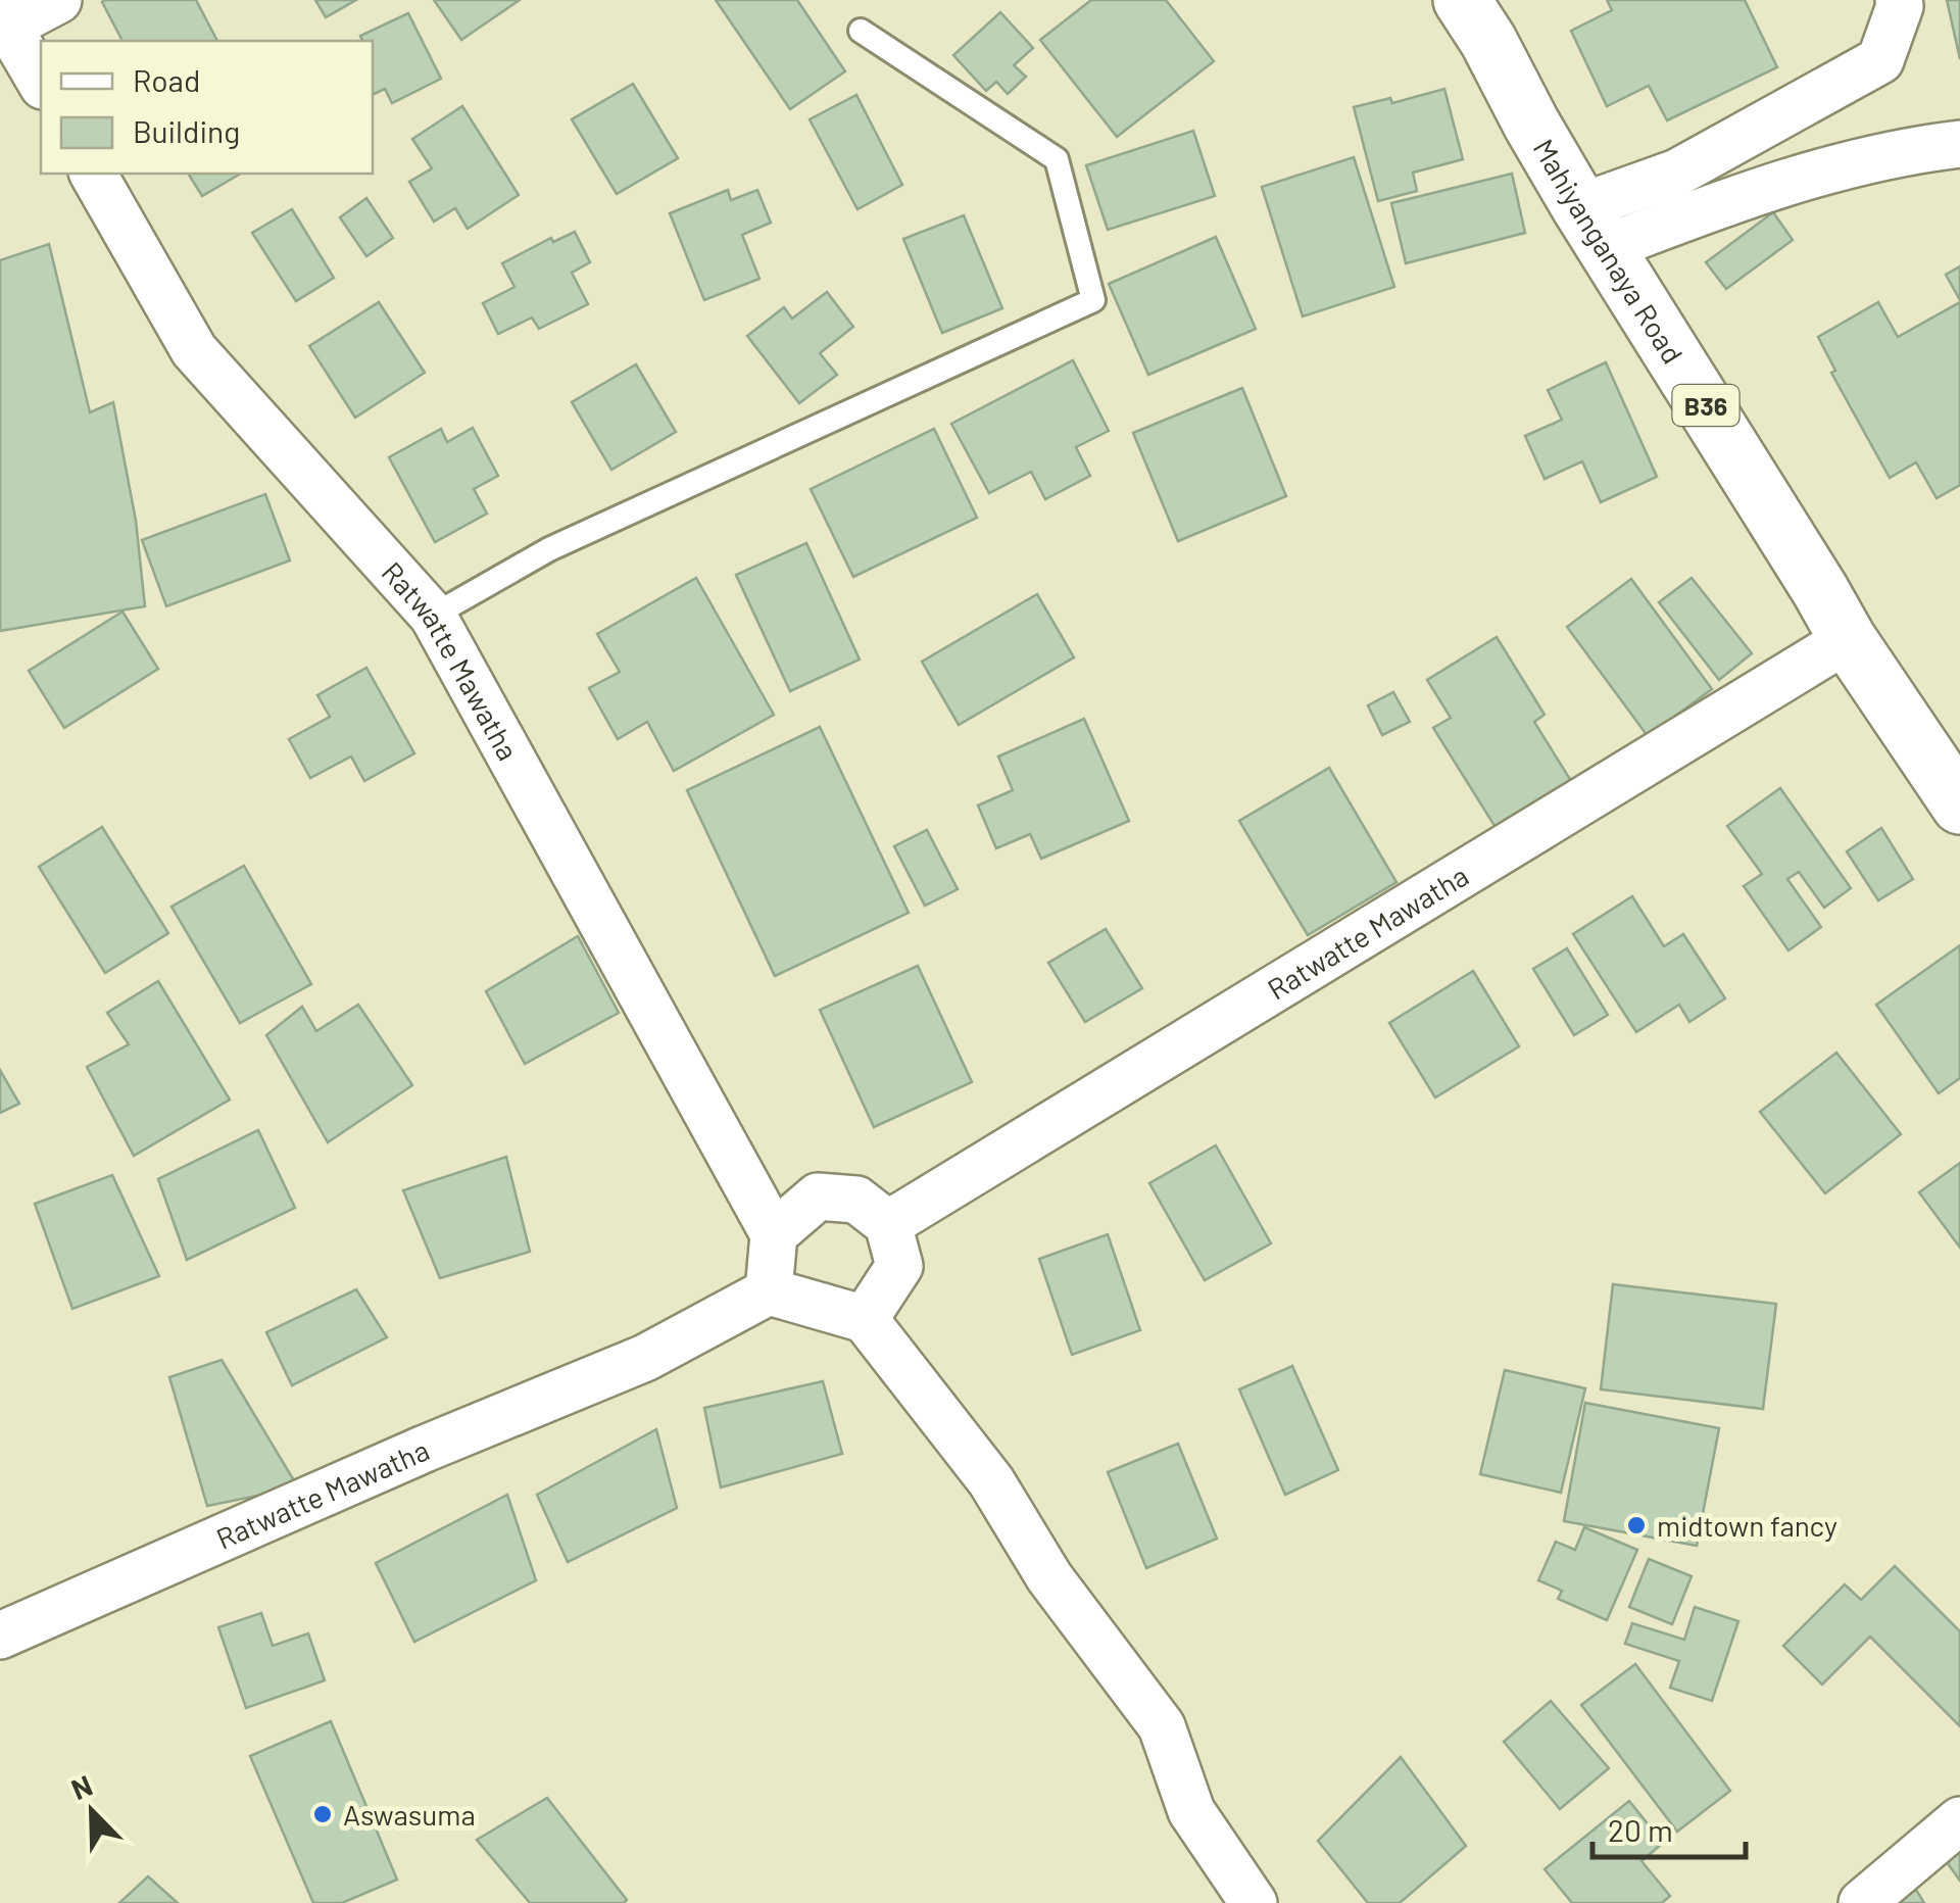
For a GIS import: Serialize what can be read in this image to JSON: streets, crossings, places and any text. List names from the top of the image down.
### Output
{
  "streets": {
    "main road": ["Mahiyanganaya Road", "B36"],
    "street": ["Ratwatte Mawatha"]
  },
  "crossings": [
    ["Mahiyanganaya Road", "Ratwatte Mawatha"]
  ],
  "places": ["midtown fancy", "Aswasuma"],
  "legend": ["Road", "Building"],
  "scale_bar": "20 m",
  "north": "top left"
}
